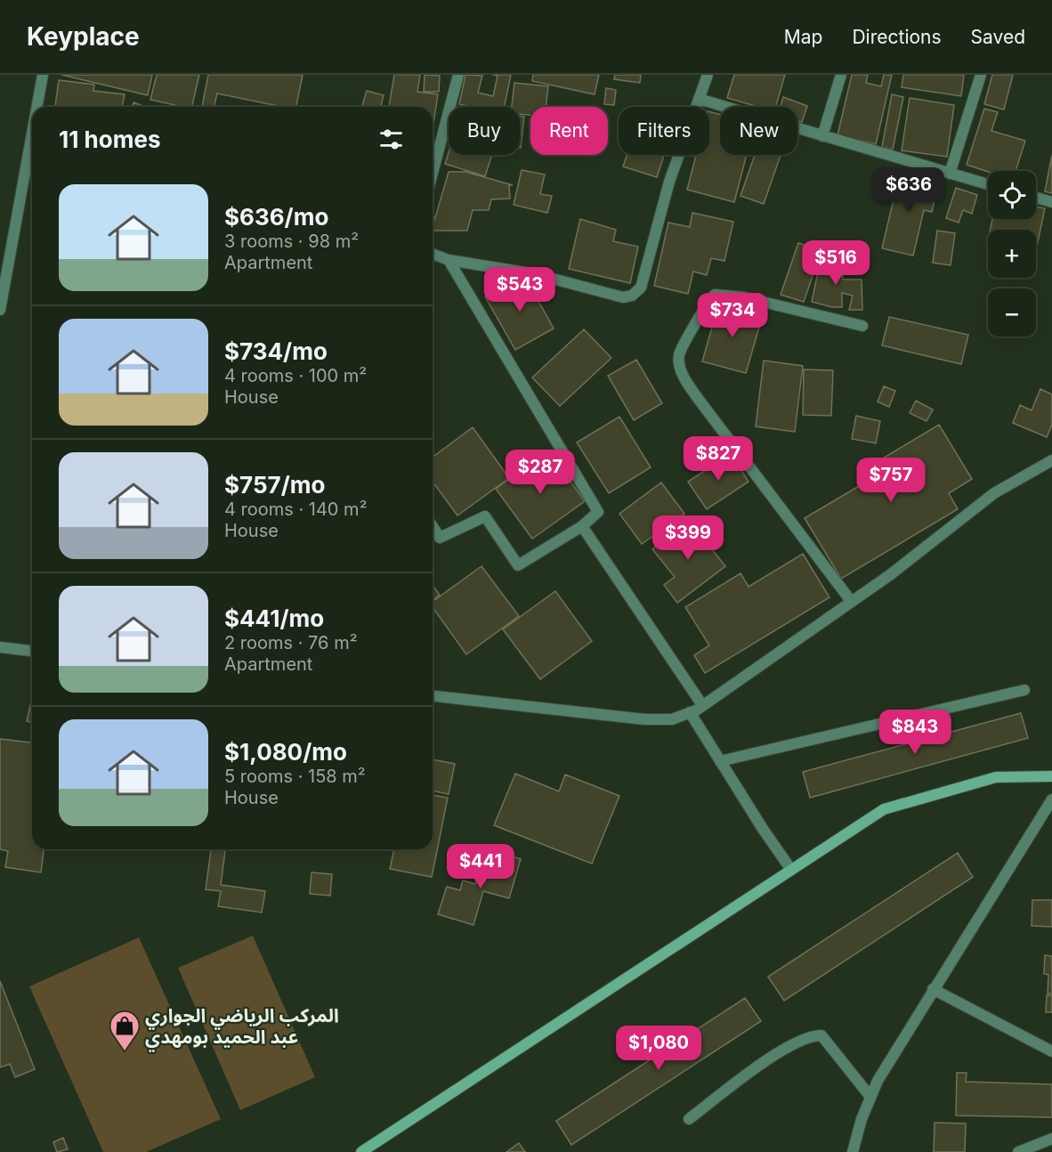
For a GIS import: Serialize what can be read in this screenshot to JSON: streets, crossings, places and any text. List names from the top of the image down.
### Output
{
  "places": {
    "shop": ["المركب الرياضي الجواري عبد الحميد بومهدي"]
  },
  "page": {
    "header": "Keyplace",
    "nav": ["Map", "Directions", "Saved"],
    "chip": [
      "Buy",
      "Rent",
      "Filters",
      "New"
    ],
    "heading": "11 homes",
    "price": [
      "$636",
      "$516",
      "$543",
      "$734",
      "$827",
      "$287",
      "$757",
      "$399",
      "$843",
      "$441",
      "$1,080"
    ],
    "map_buttons": ["+", "−"],
    "list": [
      {
        "name": "$636/mo",
        "note": "3 rooms · 98 m² · Apartment"
      },
      {
        "name": "$734/mo",
        "note": "4 rooms · 100 m² · House"
      },
      {
        "name": "$757/mo",
        "note": "4 rooms · 140 m² · House"
      },
      {
        "name": "$441/mo",
        "note": "2 rooms · 76 m² · Apartment"
      },
      {
        "name": "$1,080/mo",
        "note": "5 rooms · 158 m² · House"
      }
    ]
  }
}
